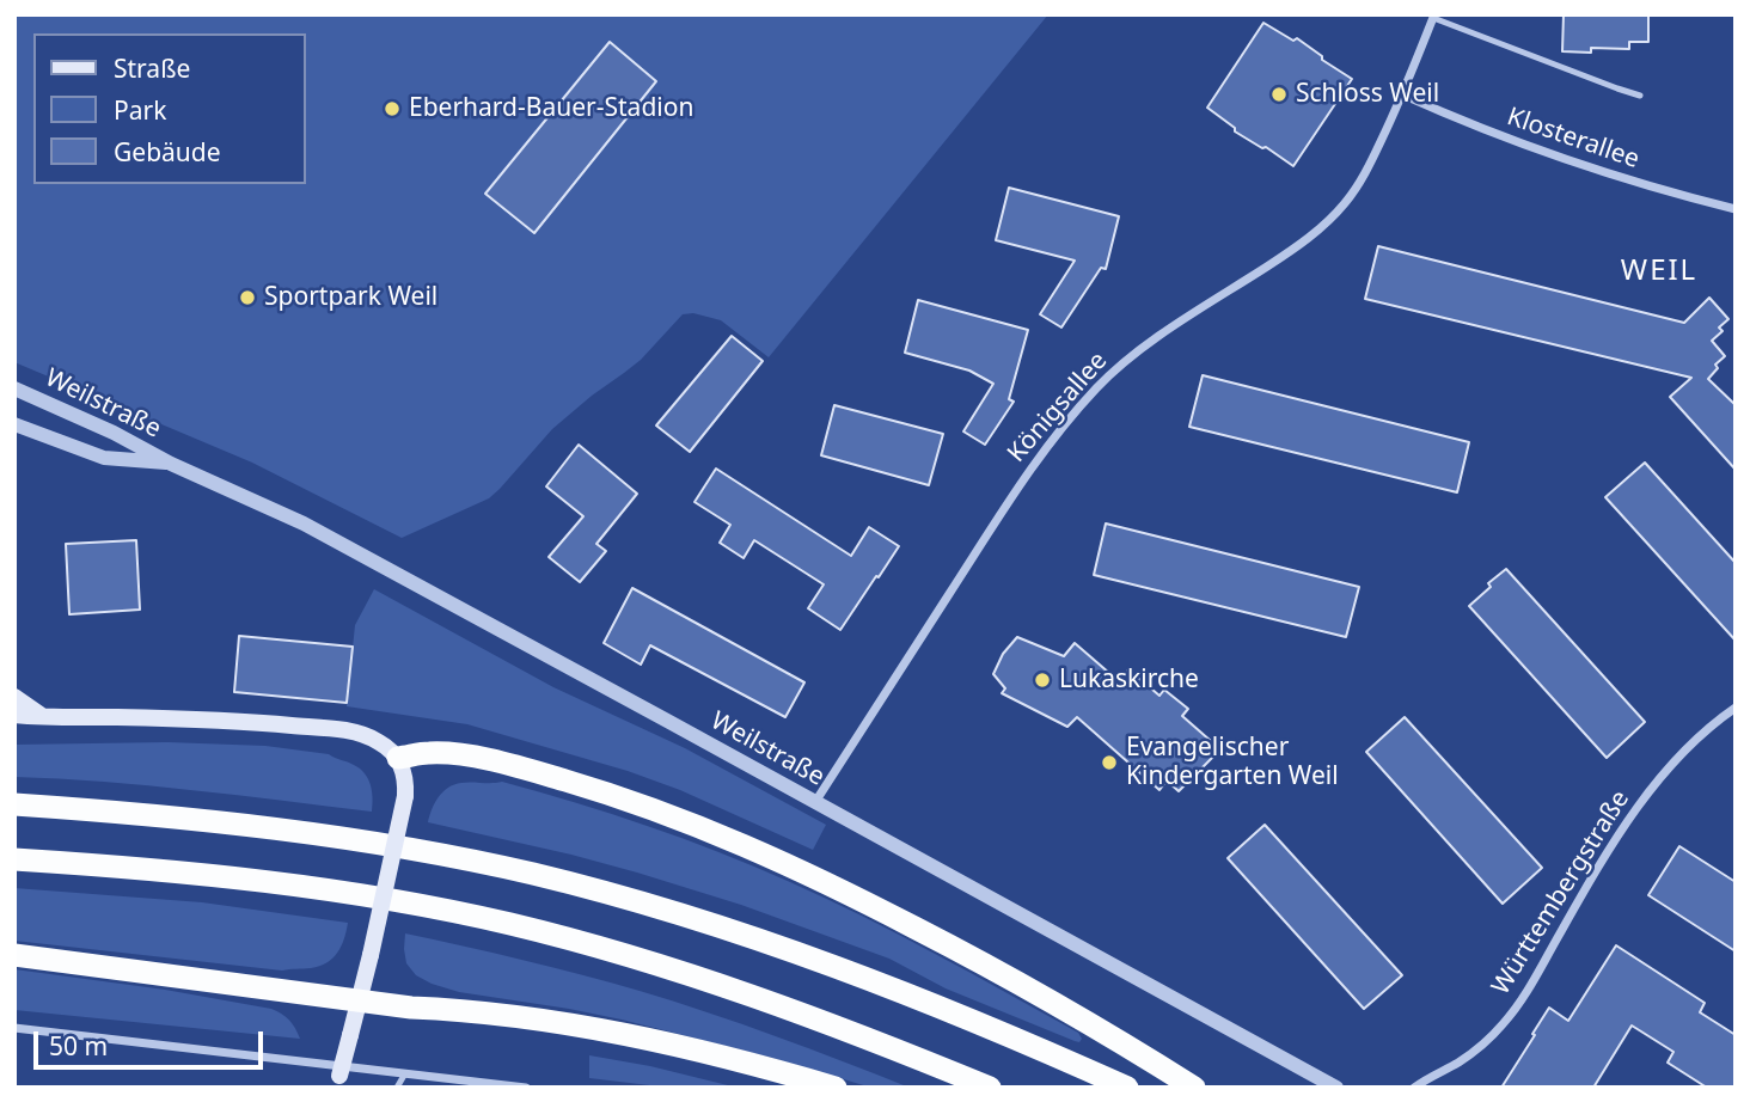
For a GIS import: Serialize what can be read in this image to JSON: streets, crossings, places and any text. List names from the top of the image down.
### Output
{
  "streets": {
    "street": [
      "Klosterallee",
      "Weilstraße",
      "Königsallee",
      "Württembergstraße"
    ]
  },
  "crossings": [
    ["Klosterallee", "Königsallee"],
    ["Weilstraße", "Königsallee"]
  ],
  "districts": ["WEIL"],
  "places": [
    "Schloss Weil",
    "Eberhard-Bauer-Stadion",
    "Sportpark Weil",
    "Lukaskirche",
    "Evangelischer Kindergarten Weil"
  ],
  "legend": ["Straße", "Park", "Gebäude"],
  "scale_bar": "50 m"
}
